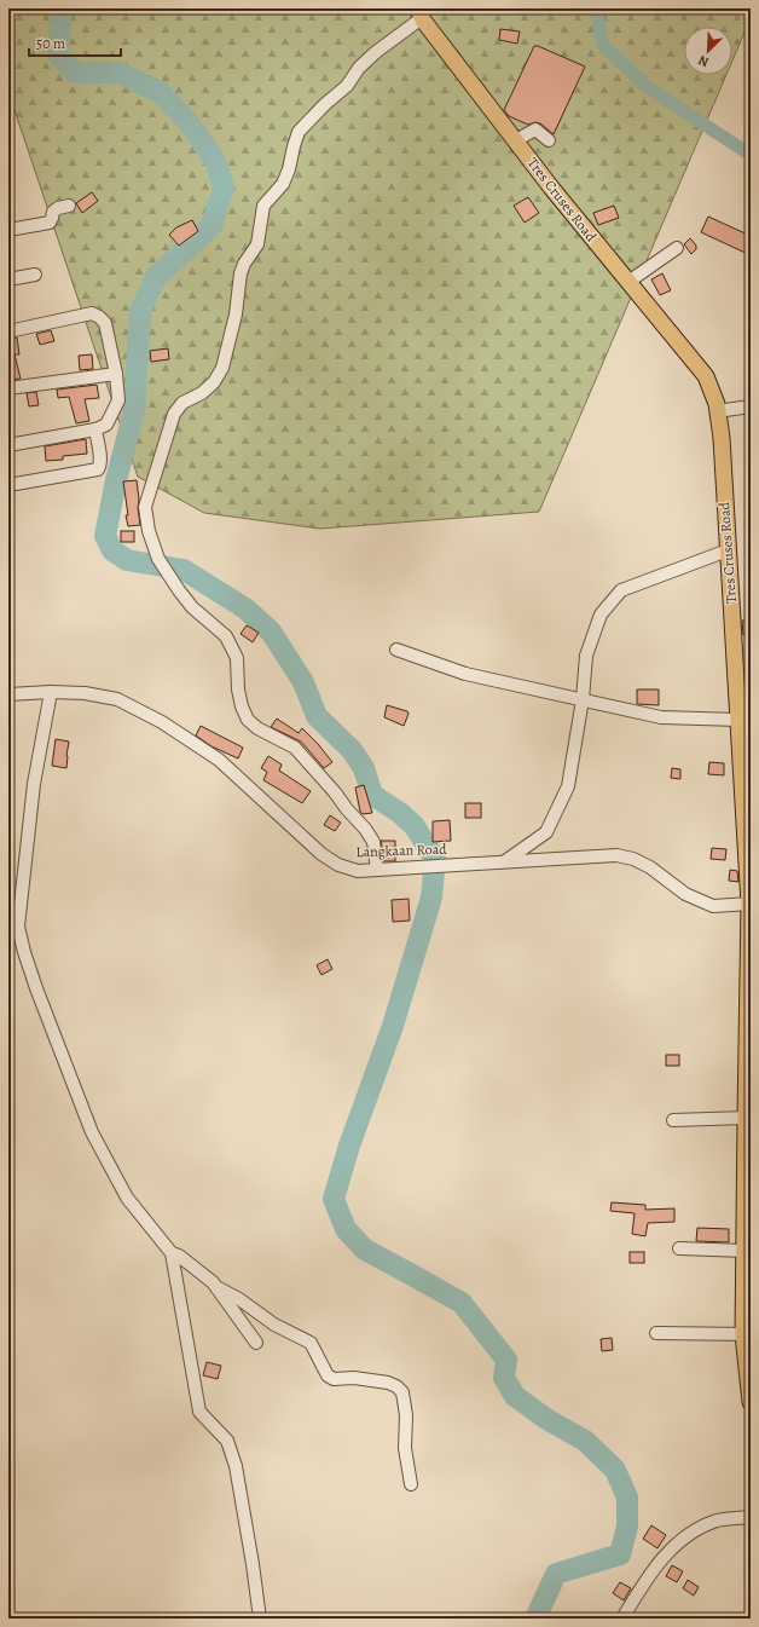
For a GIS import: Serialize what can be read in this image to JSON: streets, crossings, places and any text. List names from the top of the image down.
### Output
{
  "streets": {
    "main road": ["Tres Cruses Road"],
    "street": ["Langkaan Road"]
  },
  "crossings": [
    ["Tres Cruses Road", "Langkaan Road"]
  ],
  "scale_bar": "50 m",
  "north": "bottom left"
}
